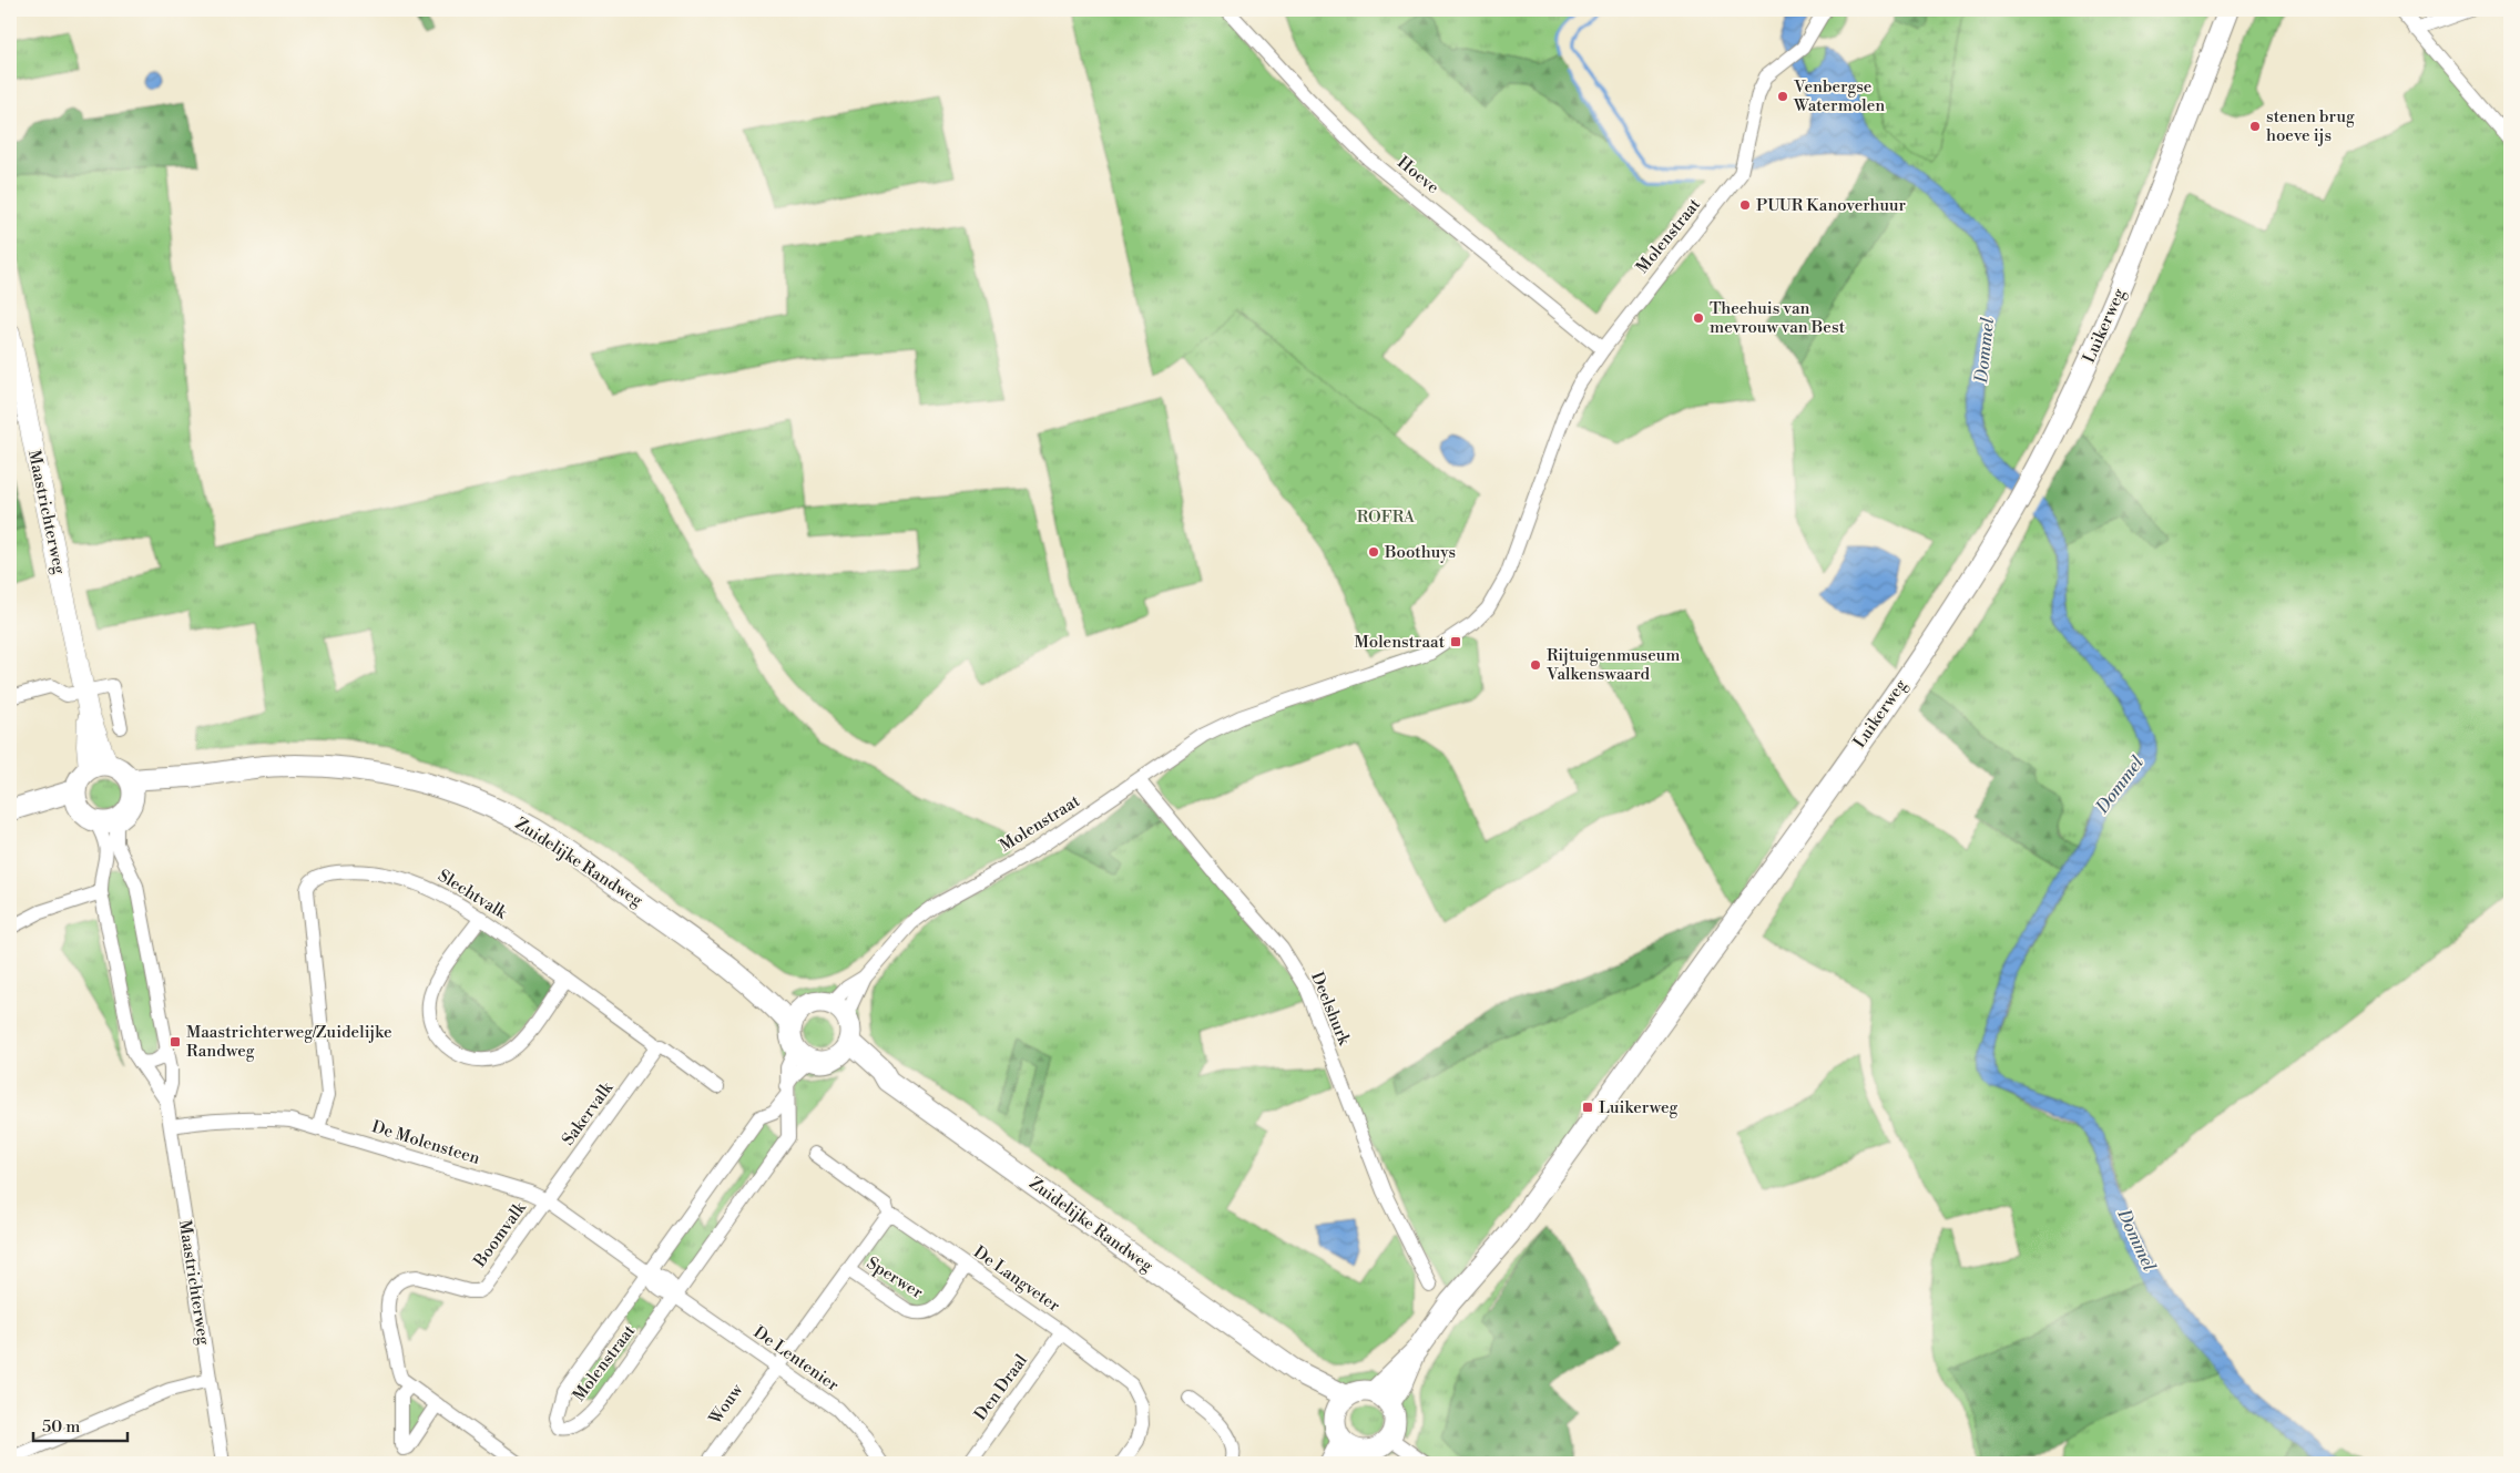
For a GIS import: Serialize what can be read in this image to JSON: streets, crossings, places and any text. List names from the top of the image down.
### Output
{
  "streets": {
    "main road": ["Luikerweg", "Maastrichterweg", "Zuidelijke Randweg"],
    "street": [
      "Hoeve",
      "Molenstraat",
      "Slechtvalk",
      "Deelshurk",
      "Sakervalk",
      "De Molensteen",
      "Boomvalk",
      "Sperwer",
      "De Langveter",
      "De Lentenier",
      "Den Draal",
      "Wouw"
    ]
  },
  "crossings": [
    ["Hoeve", "Molenstraat"],
    ["Molenstraat", "Zuidelijke Randweg"],
    ["Molenstraat", "Deelshurk"],
    ["Molenstraat", "De Molensteen"],
    ["Molenstraat", "De Lentenier"],
    ["Luikerweg", "Zuidelijke Randweg"],
    ["Maastrichterweg", "Zuidelijke Randweg"],
    ["Maastrichterweg", "De Molensteen"],
    ["Slechtvalk", "Sakervalk"],
    ["Slechtvalk", "De Molensteen"],
    ["Sakervalk", "De Molensteen"],
    ["Sakervalk", "Boomvalk"],
    ["De Molensteen", "Boomvalk"],
    ["De Molensteen", "De Lentenier"],
    ["Sperwer", "De Langveter"],
    ["Sperwer", "De Lentenier"],
    ["Sperwer", "Wouw"],
    ["De Langveter", "Den Draal"],
    ["De Lentenier", "Wouw"]
  ],
  "water": ["Dommel"],
  "parks": ["ROFRA"],
  "places": {
    "other": [
      "Venbergse Watermolen",
      "stenen brug hoeve ijs",
      "PUUR Kanoverhuur",
      "Theehuis van mevrouw van Best",
      "Boothuys",
      "Rijtuigenmuseum Valkenswaard"
    ],
    "transit": ["Molenstraat", "Maastrichterweg/Zuidelijke Randweg", "Luikerweg"]
  },
  "scale_bar": "50 m"
}
